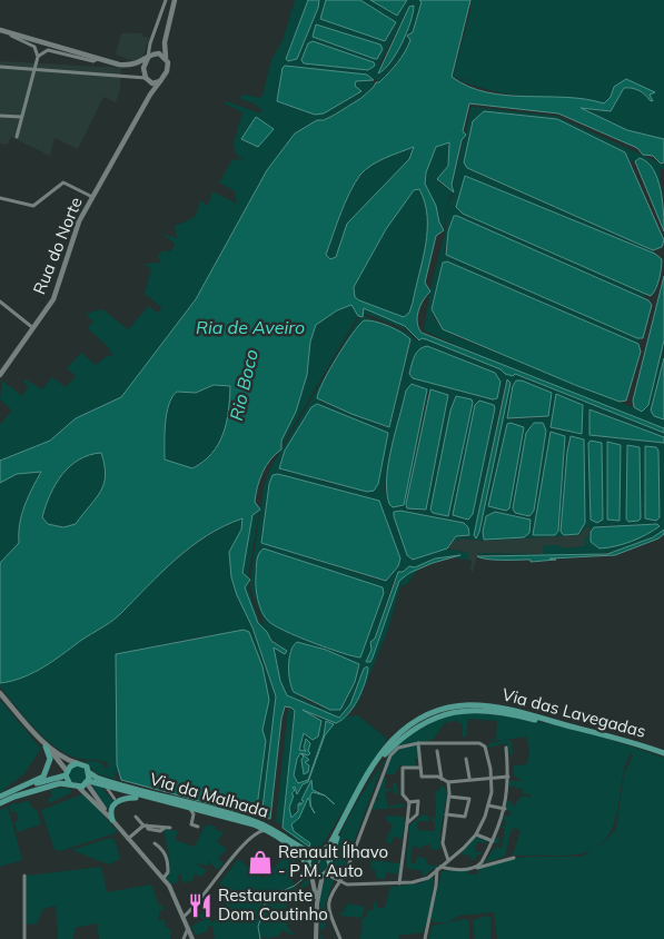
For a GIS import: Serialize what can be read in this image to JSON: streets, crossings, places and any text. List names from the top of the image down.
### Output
{
  "streets": {
    "main road": ["Rua do Norte", "Via das Lavegadas", "Via da Malhada"]
  },
  "crossings": [
    ["Via das Lavegadas", "Via da Malhada"]
  ],
  "water": ["Ria de Aveiro", "Rio Boco"],
  "places": {
    "shop": ["Renault Ílhavo - P.M. Auto"],
    "restaurant": ["Restaurante Dom Coutinho"]
  }
}
